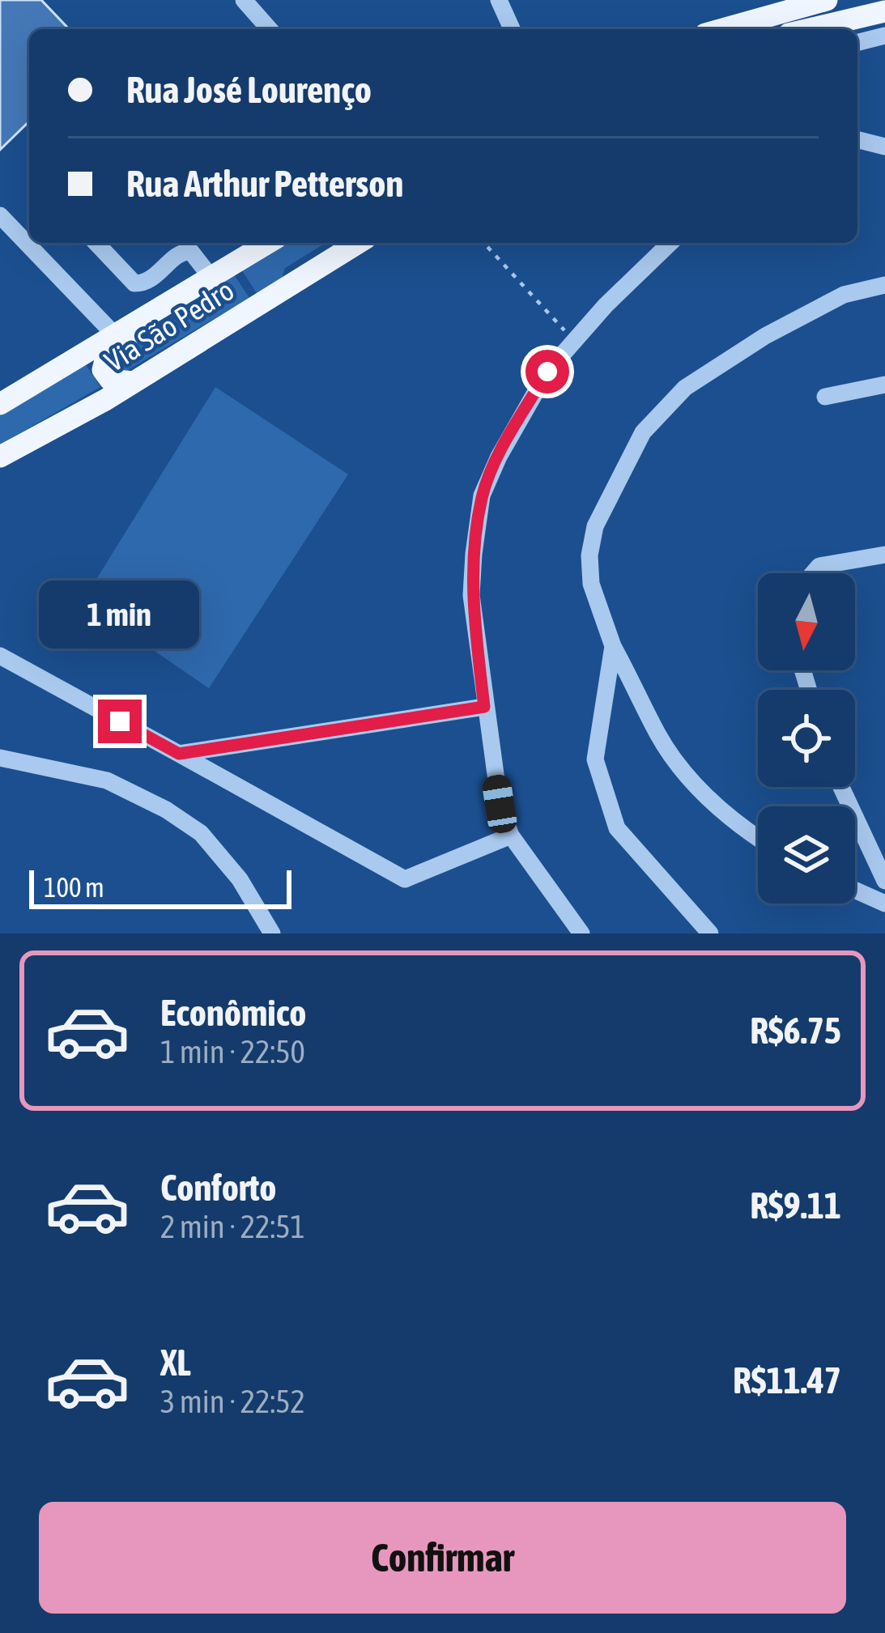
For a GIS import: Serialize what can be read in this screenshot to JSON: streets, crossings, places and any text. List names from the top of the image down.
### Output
{
  "streets": {
    "main road": ["Via São Pedro"]
  },
  "scale_bar": "100 m",
  "north": "bottom",
  "page": {
    "banner": ["Rua José Lourenço", "Rua Arthur Petterson"],
    "bubble": "1 min",
    "scale": "100 m",
    "list": [
      {
        "name": "Econômico",
        "note": "1 min · 22:50",
        "value": "R$6.75"
      },
      {
        "name": "Conforto",
        "note": "2 min · 22:51",
        "value": "R$9.11"
      },
      {
        "name": "XL",
        "note": "3 min · 22:52",
        "value": "R$11.47"
      }
    ],
    "buttons": "Confirmar"
  }
}
